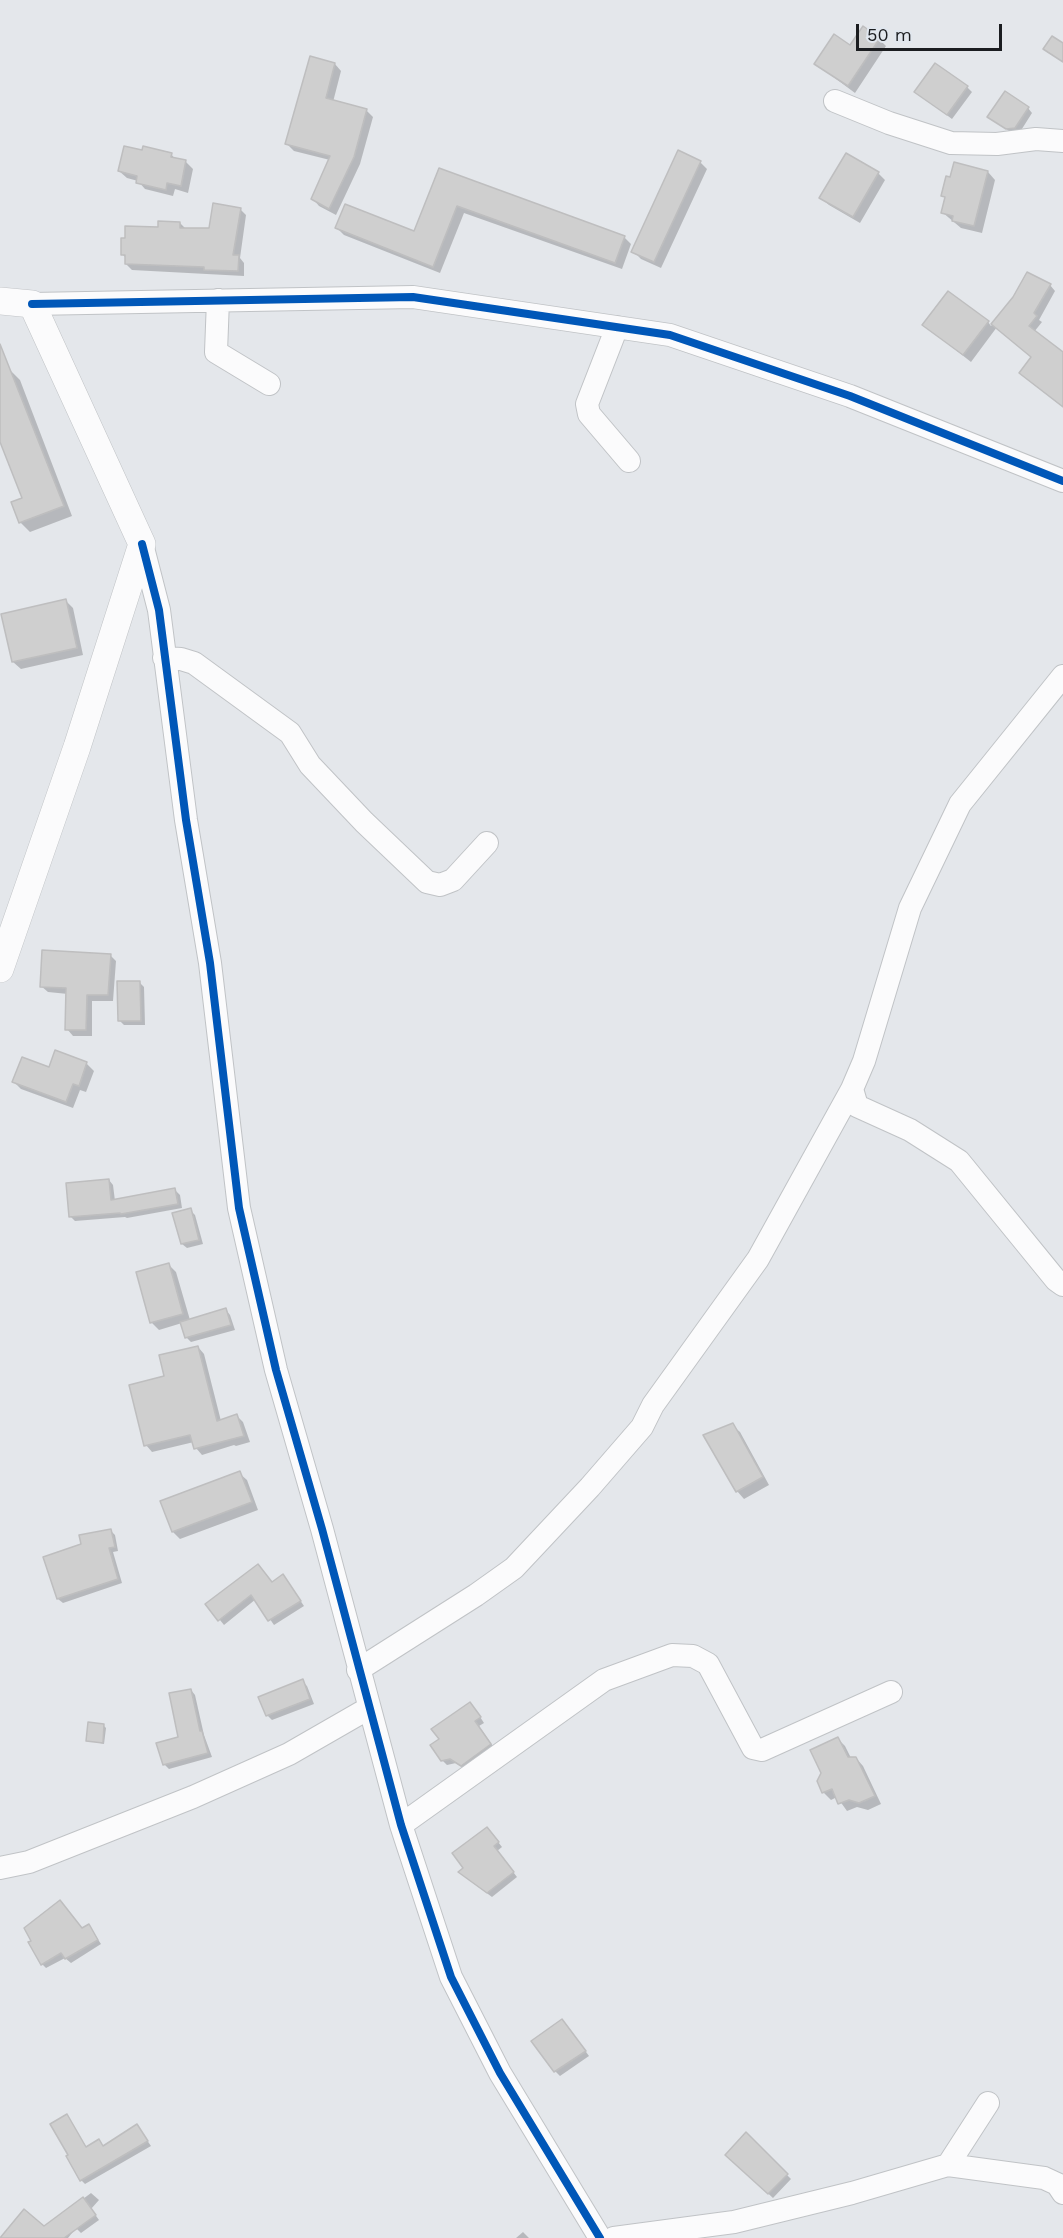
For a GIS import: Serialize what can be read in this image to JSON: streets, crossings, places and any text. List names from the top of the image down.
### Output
{
  "scale_bar": "50 m"
}
